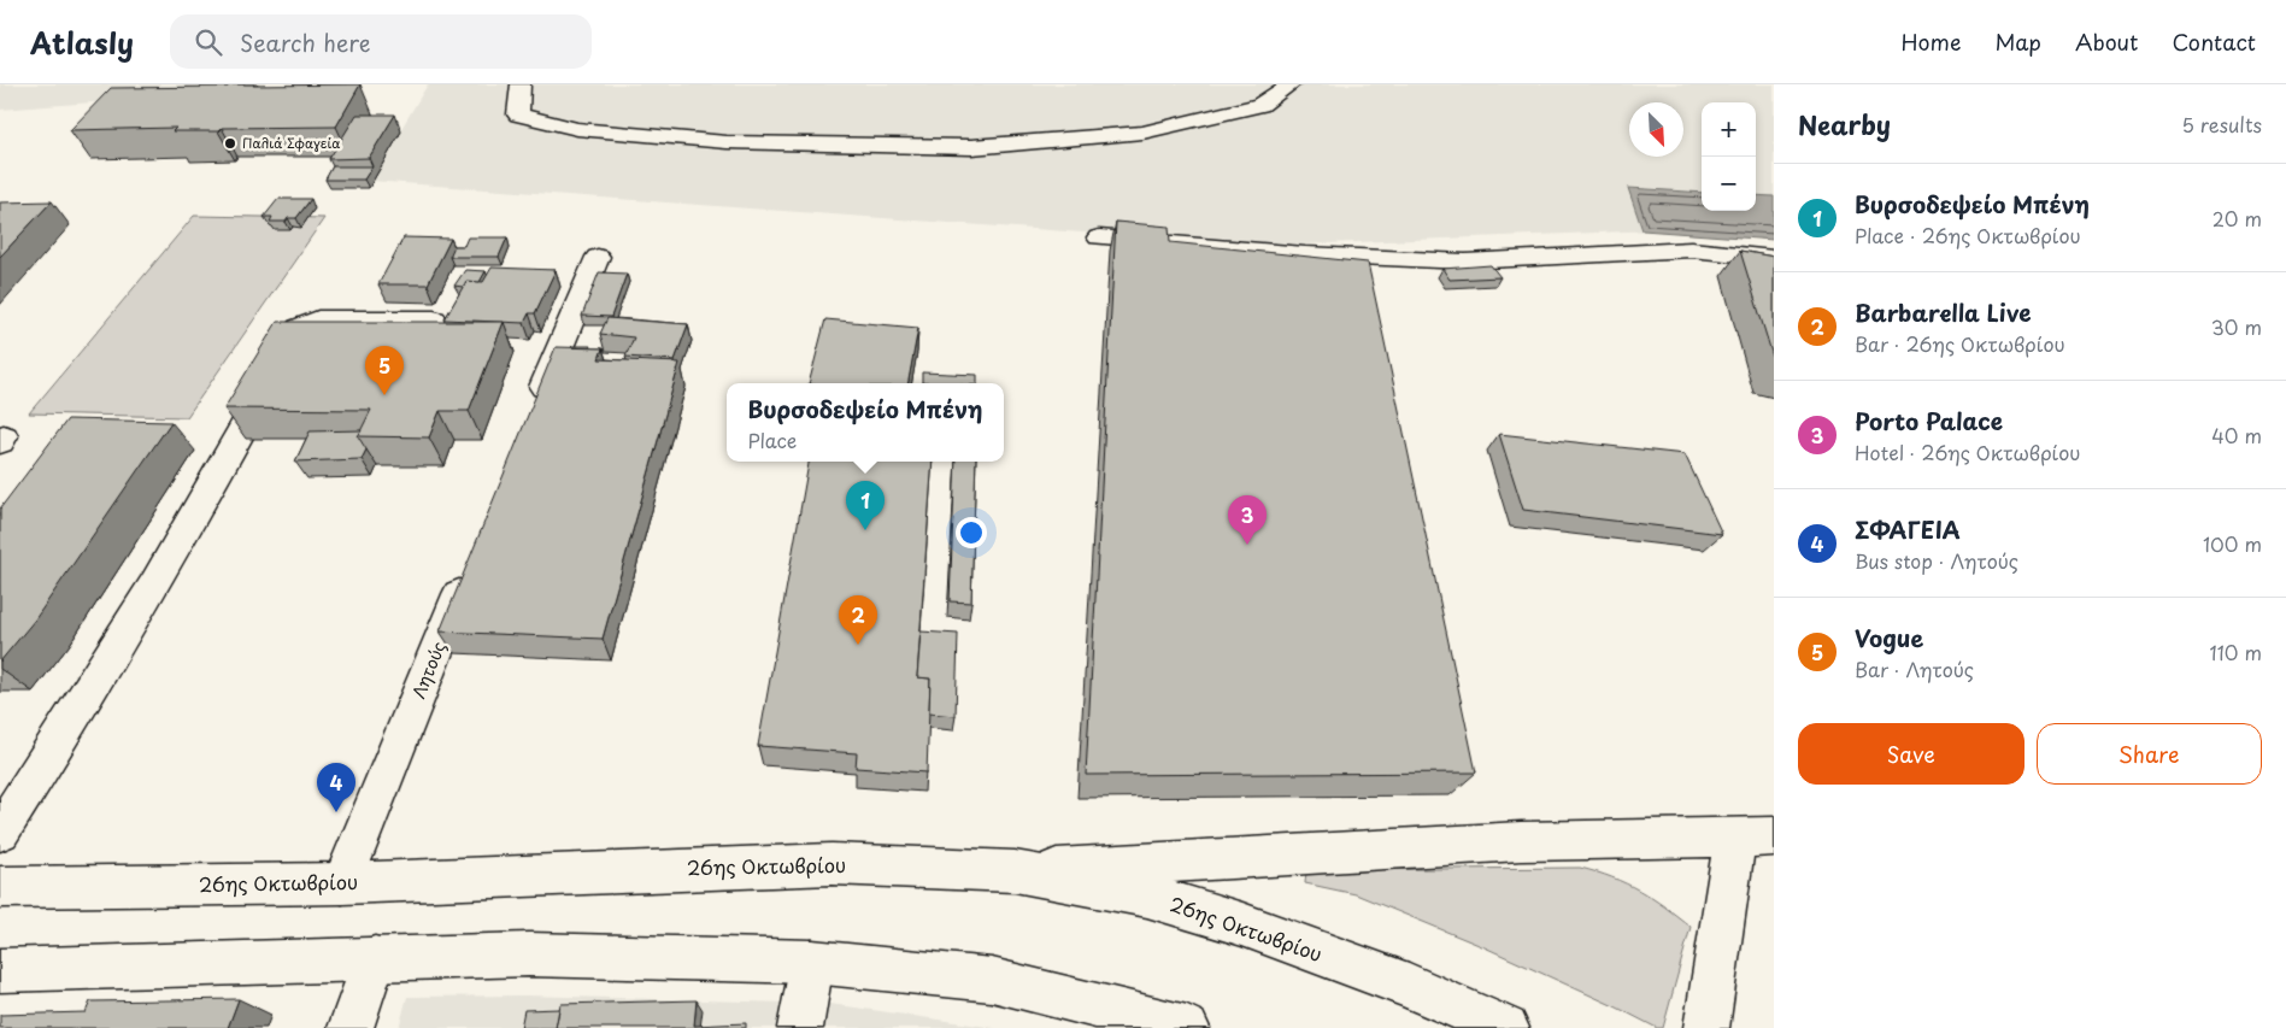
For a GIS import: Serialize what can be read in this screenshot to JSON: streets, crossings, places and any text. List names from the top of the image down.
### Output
{
  "streets": {
    "street": ["Λητούς", "26ης Οκτωβρίου"]
  },
  "crossings": [
    ["Λητούς", "26ης Οκτωβρίου"]
  ],
  "places": ["Παλιά Σφαγεία"],
  "north": "bottom right",
  "page": {
    "header": "Atlasly",
    "search": "Search here",
    "nav": [
      "Home",
      "Map",
      "About",
      "Contact"
    ],
    "heading": ["Nearby", "5 results"],
    "map_buttons": ["+", "−"],
    "list": [
      {
        "mark": "1",
        "name": "Βυρσοδεψείο Μπένη",
        "note": "Place · 26ης Οκτωβρίου",
        "value": "20 m"
      },
      {
        "mark": "2",
        "name": "Barbarella Live",
        "note": "Bar · 26ης Οκτωβρίου",
        "value": "30 m"
      },
      {
        "mark": "3",
        "name": "Porto Palace",
        "note": "Hotel · 26ης Οκτωβρίου",
        "value": "40 m"
      },
      {
        "mark": "4",
        "name": "ΣΦΑΓΕΙΑ",
        "note": "Bus stop · Λητούς",
        "value": "100 m"
      },
      {
        "mark": "5",
        "name": "Vogue",
        "note": "Bar · Λητούς",
        "value": "110 m"
      }
    ],
    "pins": [
      "5",
      "1",
      "3",
      "2",
      "4"
    ],
    "popup": ["Βυρσοδεψείο Μπένη", "Place"],
    "buttons": ["Save", "Share"]
  }
}
